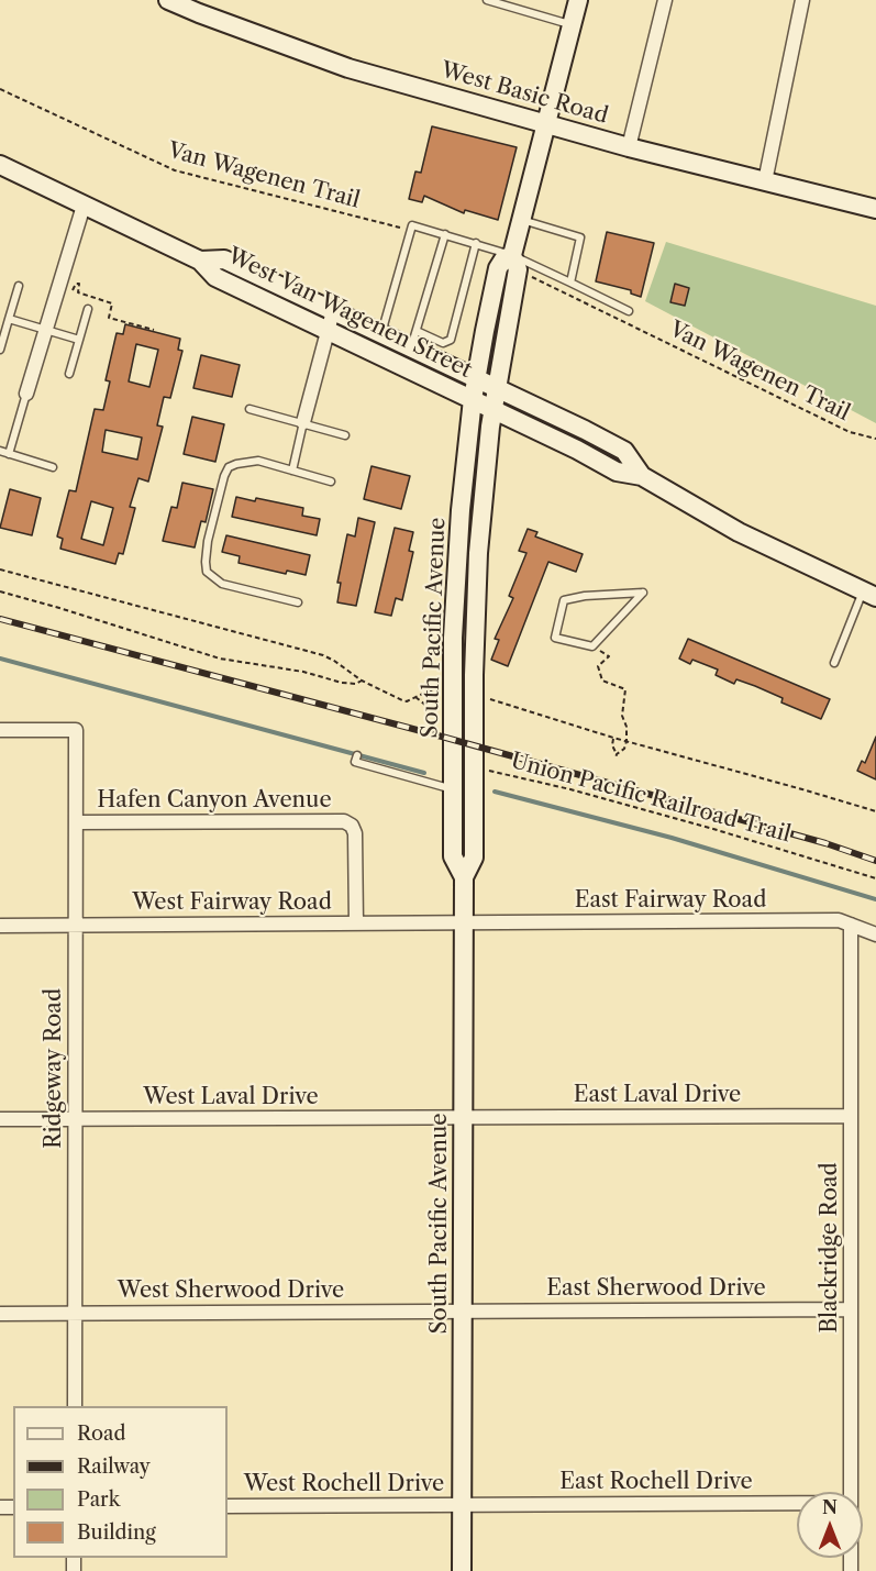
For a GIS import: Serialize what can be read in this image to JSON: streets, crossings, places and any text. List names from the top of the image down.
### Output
{
  "streets": {
    "street": [
      "West Basic Road",
      "West Van Wagenen Street",
      "South Pacific Avenue",
      "Hafen Canyon Avenue",
      "East Fairway Road",
      "West Fairway Road",
      "Ridgeway Road",
      "East Laval Drive",
      "West Laval Drive",
      "Blackridge Road",
      "East Sherwood Drive",
      "West Sherwood Drive",
      "East Rochell Drive",
      "West Rochell Drive"
    ],
    "path": ["Van Wagenen Trail", "Union Pacific Railroad Trail"]
  },
  "crossings": [
    ["West Basic Road", "South Pacific Avenue"],
    ["West Van Wagenen Street", "South Pacific Avenue"],
    ["South Pacific Avenue", "East Fairway Road"],
    ["South Pacific Avenue", "West Fairway Road"],
    ["South Pacific Avenue", "East Laval Drive"],
    ["South Pacific Avenue", "West Laval Drive"],
    ["South Pacific Avenue", "East Sherwood Drive"],
    ["South Pacific Avenue", "West Sherwood Drive"],
    ["South Pacific Avenue", "East Rochell Drive"],
    ["South Pacific Avenue", "West Rochell Drive"],
    ["Hafen Canyon Avenue", "West Fairway Road"],
    ["Hafen Canyon Avenue", "Ridgeway Road"],
    ["East Fairway Road", "West Fairway Road"],
    ["East Fairway Road", "Blackridge Road"],
    ["West Fairway Road", "Ridgeway Road"],
    ["Ridgeway Road", "West Laval Drive"],
    ["Ridgeway Road", "West Sherwood Drive"],
    ["East Laval Drive", "West Laval Drive"],
    ["East Laval Drive", "Blackridge Road"],
    ["Blackridge Road", "East Sherwood Drive"],
    ["East Sherwood Drive", "West Sherwood Drive"],
    ["East Rochell Drive", "West Rochell Drive"]
  ],
  "legend": [
    "Road",
    "Railway",
    "Park",
    "Building"
  ],
  "north": "top"
}
